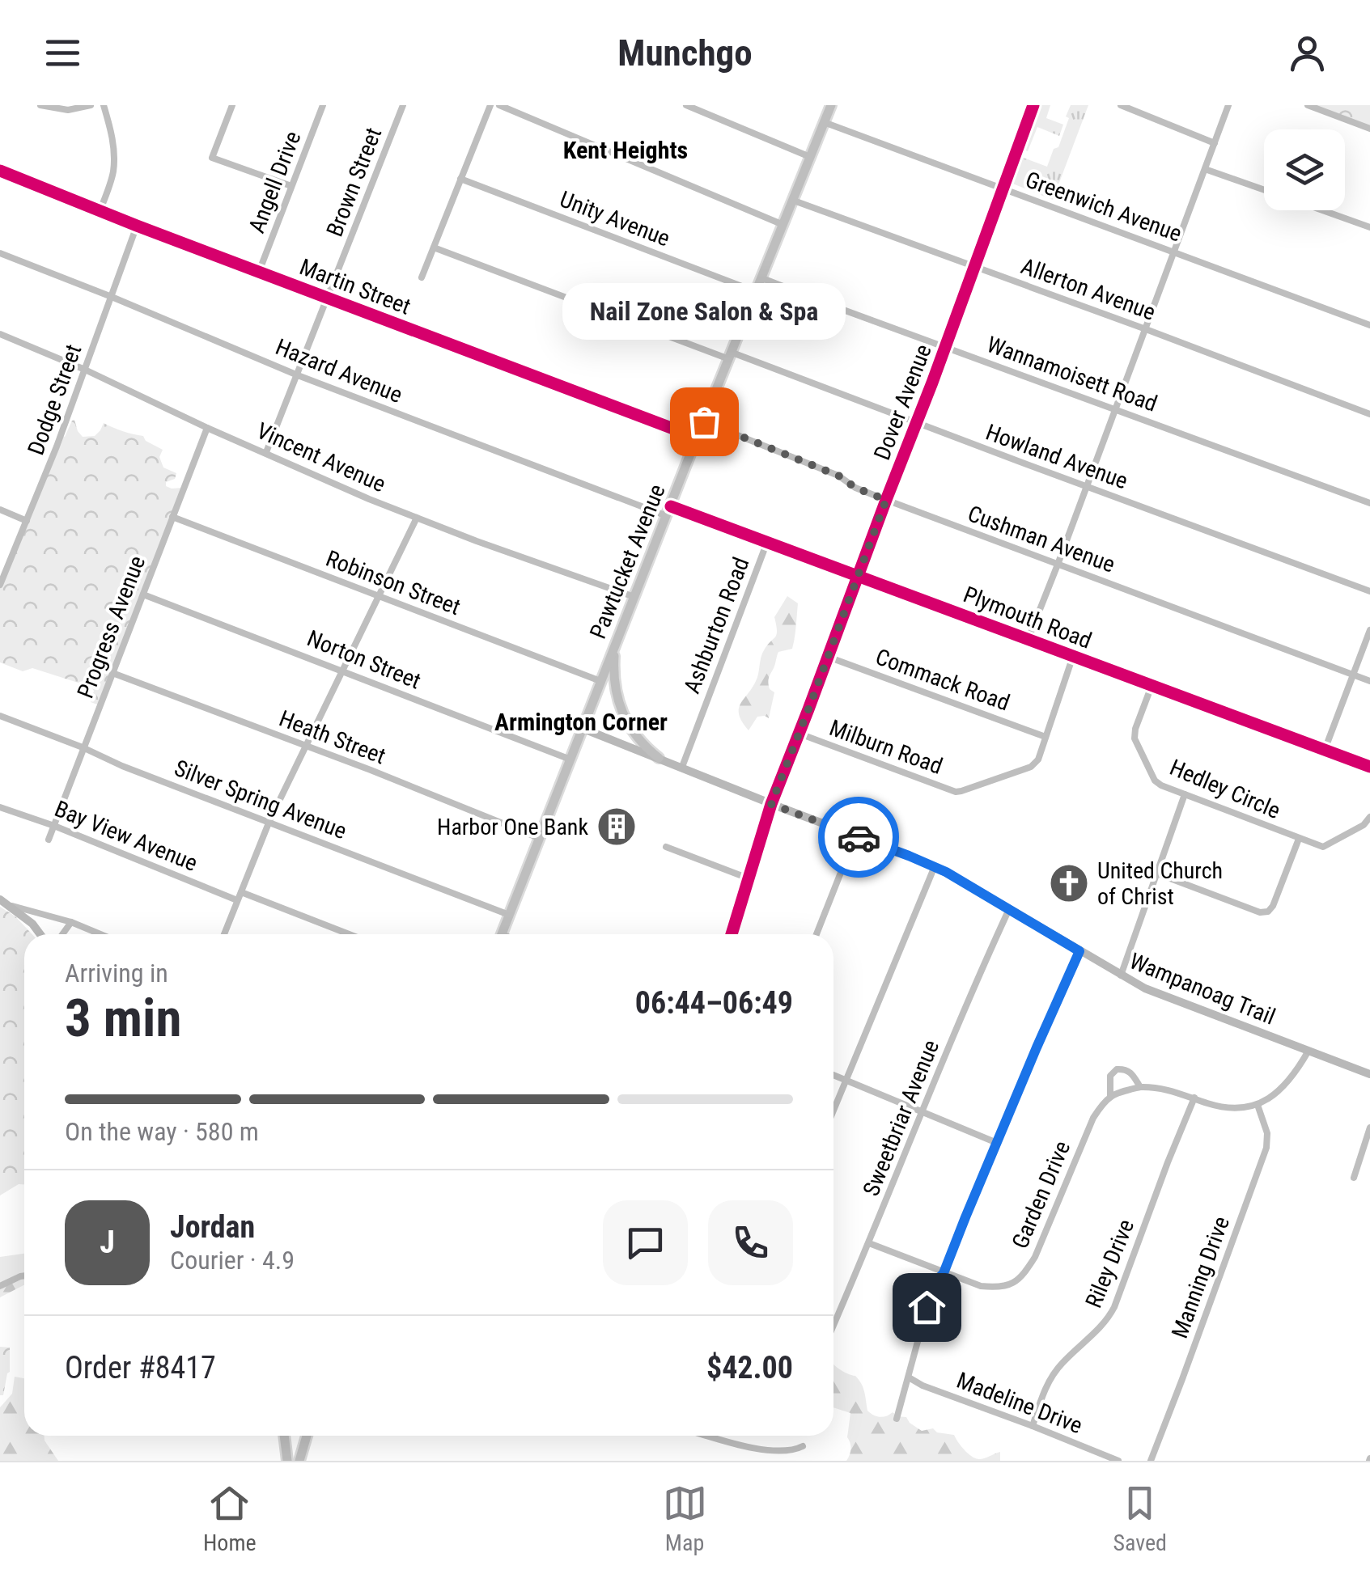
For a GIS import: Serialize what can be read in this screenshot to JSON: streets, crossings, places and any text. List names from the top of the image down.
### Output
{
  "streets": {
    "main road": ["Pawtucket Avenue", "Wampanoag Trail"],
    "street": [
      "Angell Drive",
      "Brown Street",
      "Greenwich Avenue",
      "Unity Avenue",
      "Martin Street",
      "Allerton Avenue",
      "Hazard Avenue",
      "Wannamoisett Road",
      "Dodge Street",
      "Dover Avenue",
      "Howland Avenue",
      "Vincent Avenue",
      "Cushman Avenue",
      "Robinson Street",
      "Plymouth Road",
      "Ashburton Road",
      "Progress Avenue",
      "Norton Street",
      "Commack Road",
      "Heath Street",
      "Milburn Road",
      "Hedley Circle",
      "Silver Spring Avenue",
      "Bay View Avenue",
      "Sweetbriar Avenue",
      "Garden Drive",
      "Riley Drive",
      "Manning Drive",
      "Madeline Drive"
    ]
  },
  "crossings": [
    ["Angell Drive", "Martin Street"],
    ["Brown Street", "Martin Street"],
    ["Brown Street", "Hazard Avenue"],
    ["Brown Street", "Vincent Avenue"],
    ["Greenwich Avenue", "Dover Avenue"],
    ["Greenwich Avenue", "Pawtucket Avenue"],
    ["Unity Avenue", "Pawtucket Avenue"],
    ["Martin Street", "Dodge Street"],
    ["Martin Street", "Pawtucket Avenue"],
    ["Allerton Avenue", "Dover Avenue"],
    ["Allerton Avenue", "Pawtucket Avenue"],
    ["Hazard Avenue", "Dodge Street"],
    ["Hazard Avenue", "Pawtucket Avenue"],
    ["Hazard Avenue", "Plymouth Road"],
    ["Wannamoisett Road", "Dover Avenue"],
    ["Wannamoisett Road", "Pawtucket Avenue"],
    ["Dodge Street", "Vincent Avenue"],
    ["Dover Avenue", "Howland Avenue"],
    ["Dover Avenue", "Cushman Avenue"],
    ["Dover Avenue", "Plymouth Road"],
    ["Dover Avenue", "Commack Road"],
    ["Dover Avenue", "Milburn Road"],
    ["Dover Avenue", "Wampanoag Trail"],
    ["Howland Avenue", "Pawtucket Avenue"],
    ["Vincent Avenue", "Pawtucket Avenue"],
    ["Vincent Avenue", "Progress Avenue"],
    ["Cushman Avenue", "Pawtucket Avenue"],
    ["Pawtucket Avenue", "Robinson Street"],
    ["Pawtucket Avenue", "Plymouth Road"],
    ["Pawtucket Avenue", "Norton Street"],
    ["Pawtucket Avenue", "Heath Street"],
    ["Pawtucket Avenue", "Silver Spring Avenue"],
    ["Pawtucket Avenue", "Wampanoag Trail"],
    ["Robinson Street", "Progress Avenue"],
    ["Plymouth Road", "Ashburton Road"],
    ["Plymouth Road", "Milburn Road"],
    ["Plymouth Road", "Hedley Circle"],
    ["Ashburton Road", "Wampanoag Trail"],
    ["Progress Avenue", "Norton Street"],
    ["Progress Avenue", "Heath Street"],
    ["Progress Avenue", "Silver Spring Avenue"],
    ["Progress Avenue", "Bay View Avenue"],
    ["Commack Road", "Milburn Road"],
    ["Wampanoag Trail", "Sweetbriar Avenue"],
    ["Sweetbriar Avenue", "Garden Drive"],
    ["Garden Drive", "Riley Drive"],
    ["Garden Drive", "Manning Drive"],
    ["Riley Drive", "Madeline Drive"]
  ],
  "districts": ["Kent Heights", "Armington Corner"],
  "places": {
    "other": ["Nail Zone Salon & Spa"],
    "building": ["Harbor One Bank"],
    "church": ["United Church of Christ"]
  },
  "page": {
    "header": "Munchgo",
    "bubble": "Nail Zone Salon & Spa",
    "heading": ["3 min", "Arriving in", "06:44–06:49"],
    "panel": [
      "Jordan",
      "Courier · 4.9",
      "Order #8417",
      "$42.00"
    ],
    "bar": "On the way · 580 m",
    "round": "J",
    "tabs": ["Home", "Map", "Saved"]
  }
}
